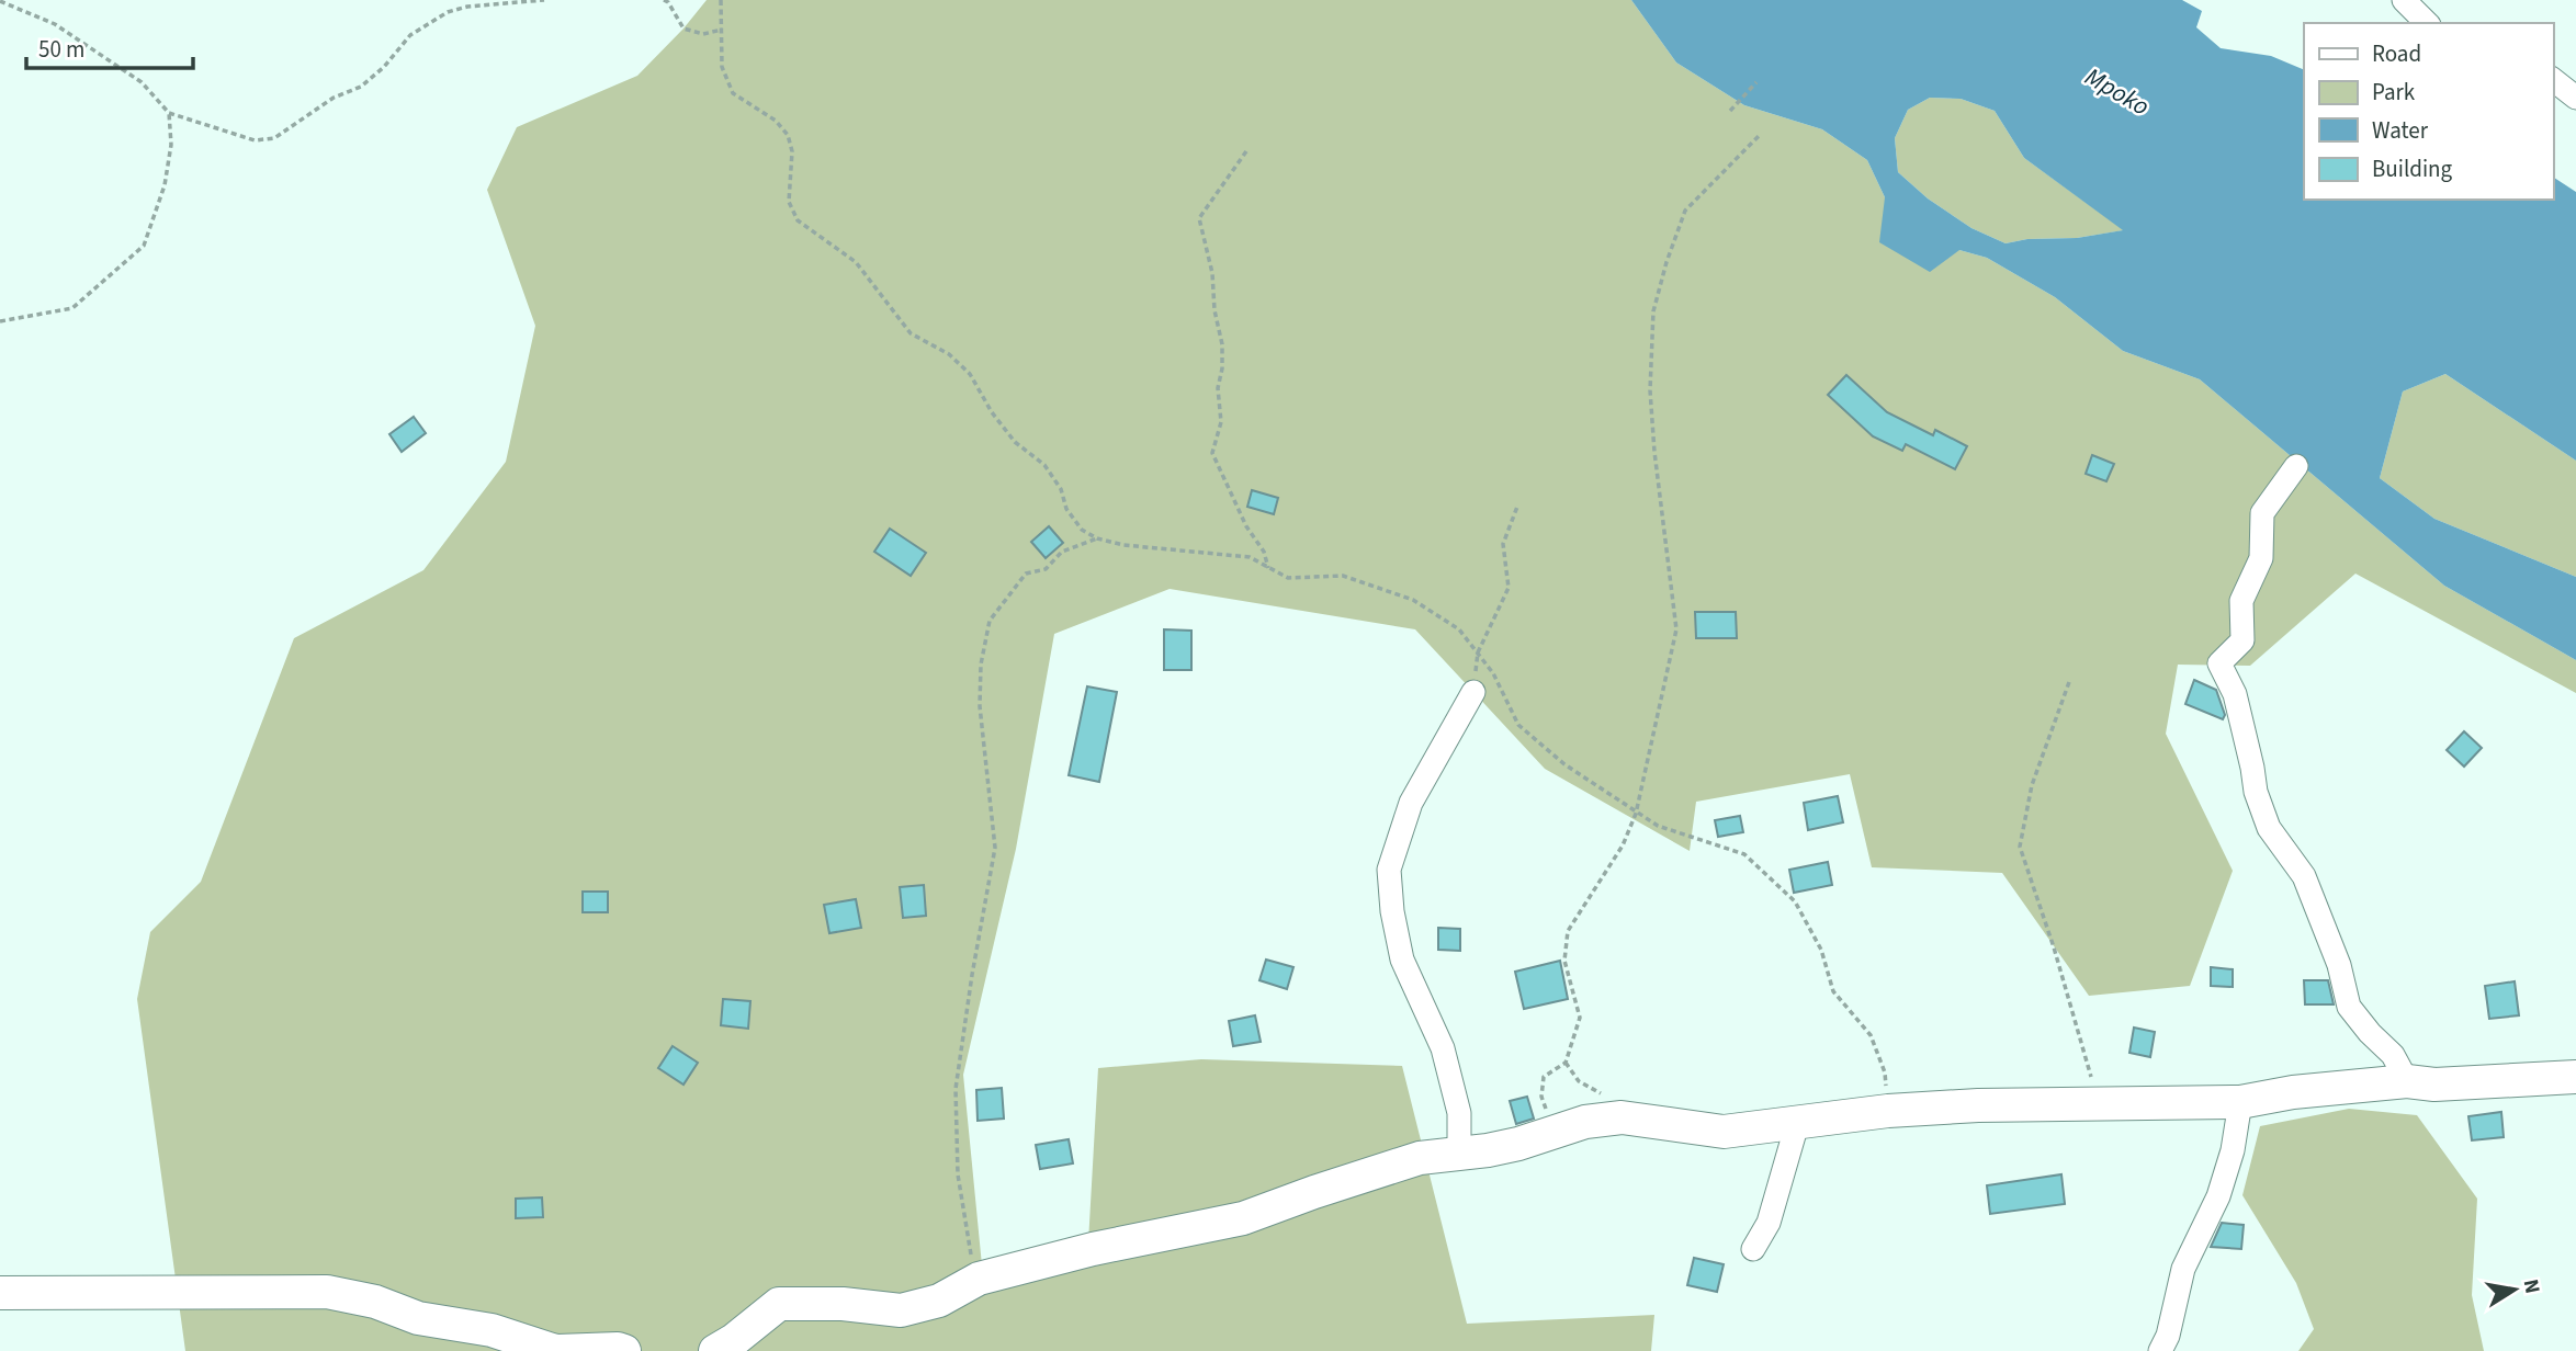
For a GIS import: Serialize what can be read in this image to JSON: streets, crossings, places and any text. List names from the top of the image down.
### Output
{
  "water": ["Mpoko"],
  "legend": [
    "Road",
    "Park",
    "Water",
    "Building"
  ],
  "scale_bar": "50 m",
  "north": "right"
}
